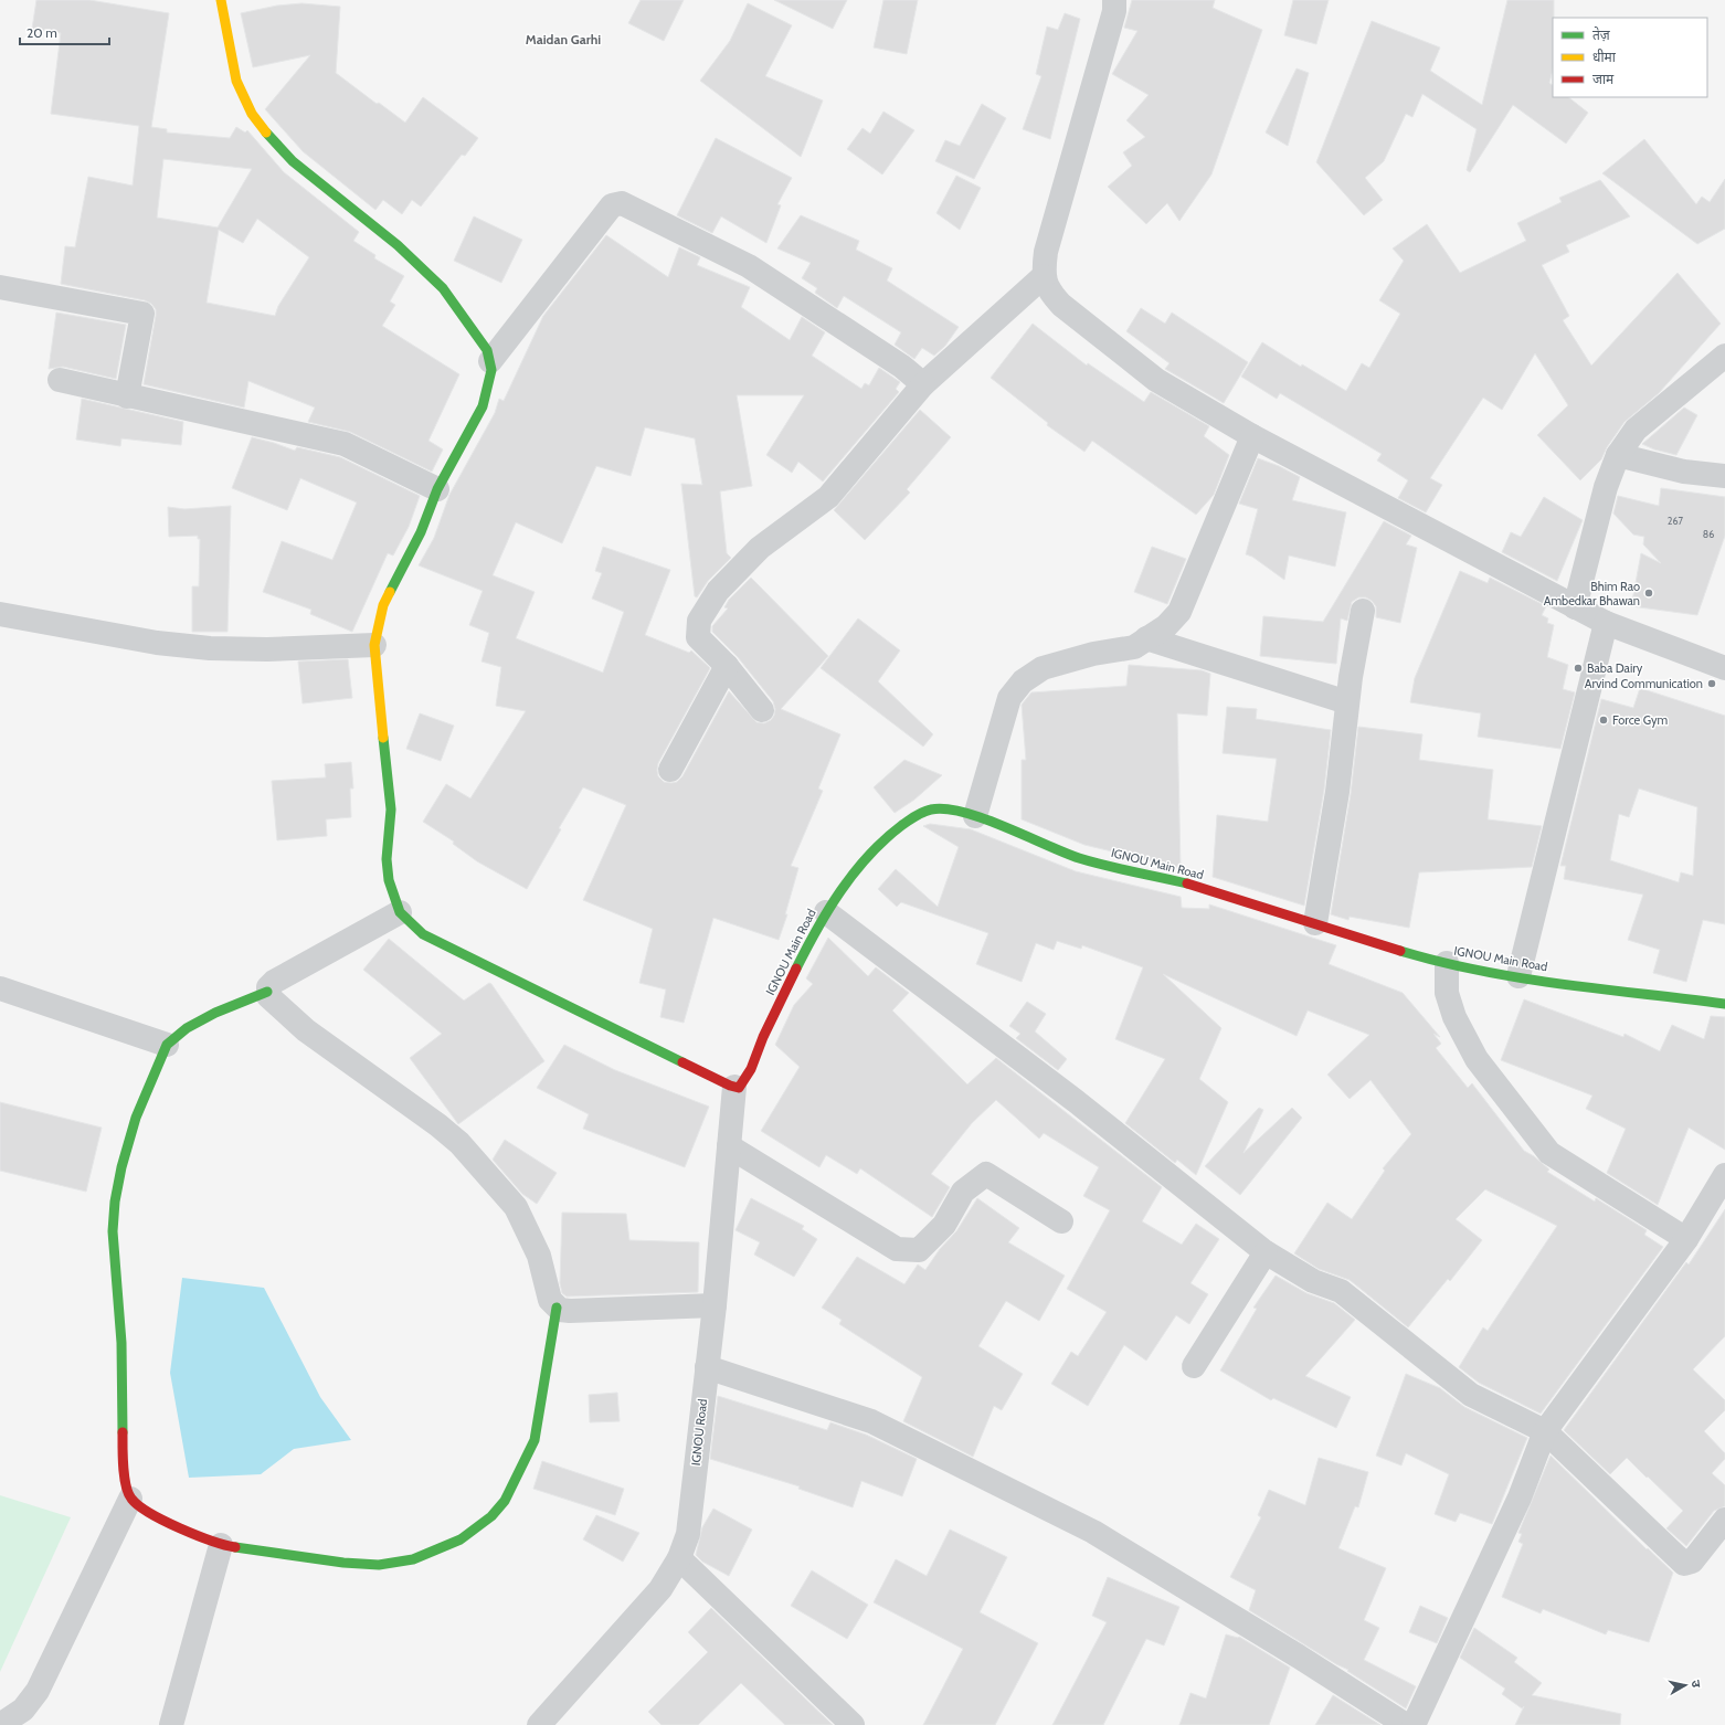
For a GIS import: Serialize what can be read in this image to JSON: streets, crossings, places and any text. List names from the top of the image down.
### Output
{
  "streets": {
    "street": ["IGNOU Main Road", "IGNOU Road"]
  },
  "crossings": [
    ["IGNOU Main Road", "IGNOU Road"]
  ],
  "districts": ["Maidan Garhi"],
  "places": [
    "Bhim Rao Ambedkar Bhawan",
    "Baba Dairy",
    "Arvind Communication",
    "Force Gym"
  ],
  "house_numbers": ["267", "86"],
  "legend": ["तेज़", "धीमा", "जाम"],
  "scale_bar": "20 m",
  "north": "right"
}
